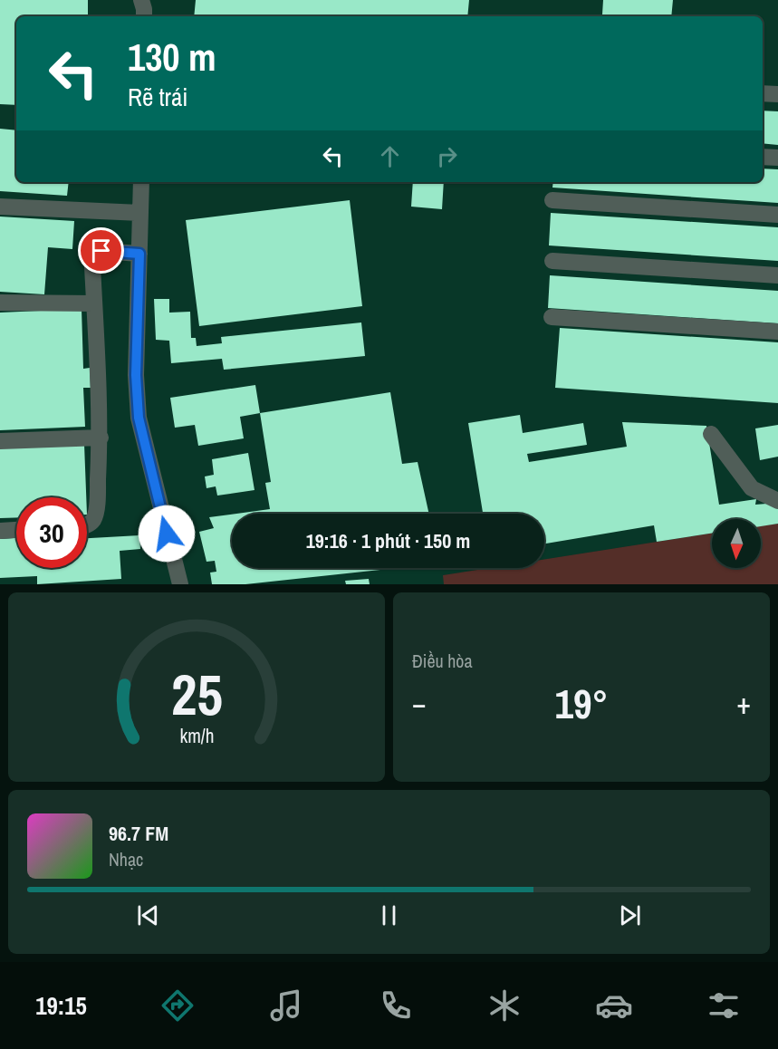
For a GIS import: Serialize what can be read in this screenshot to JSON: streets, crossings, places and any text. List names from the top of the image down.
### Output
{
  "north": "bottom",
  "page": {
    "turn": ["130 m", "Rẽ trái"],
    "limit": "30",
    "trip": "19:16 · 1 phút · 150 m",
    "tile": "Điều hòa",
    "heat": ["−", "19°", "+"],
    "song": ["96.7 FM", "Nhạc"],
    "tabs": "19:15",
    "gauge": ["25", "km/h"]
  }
}
